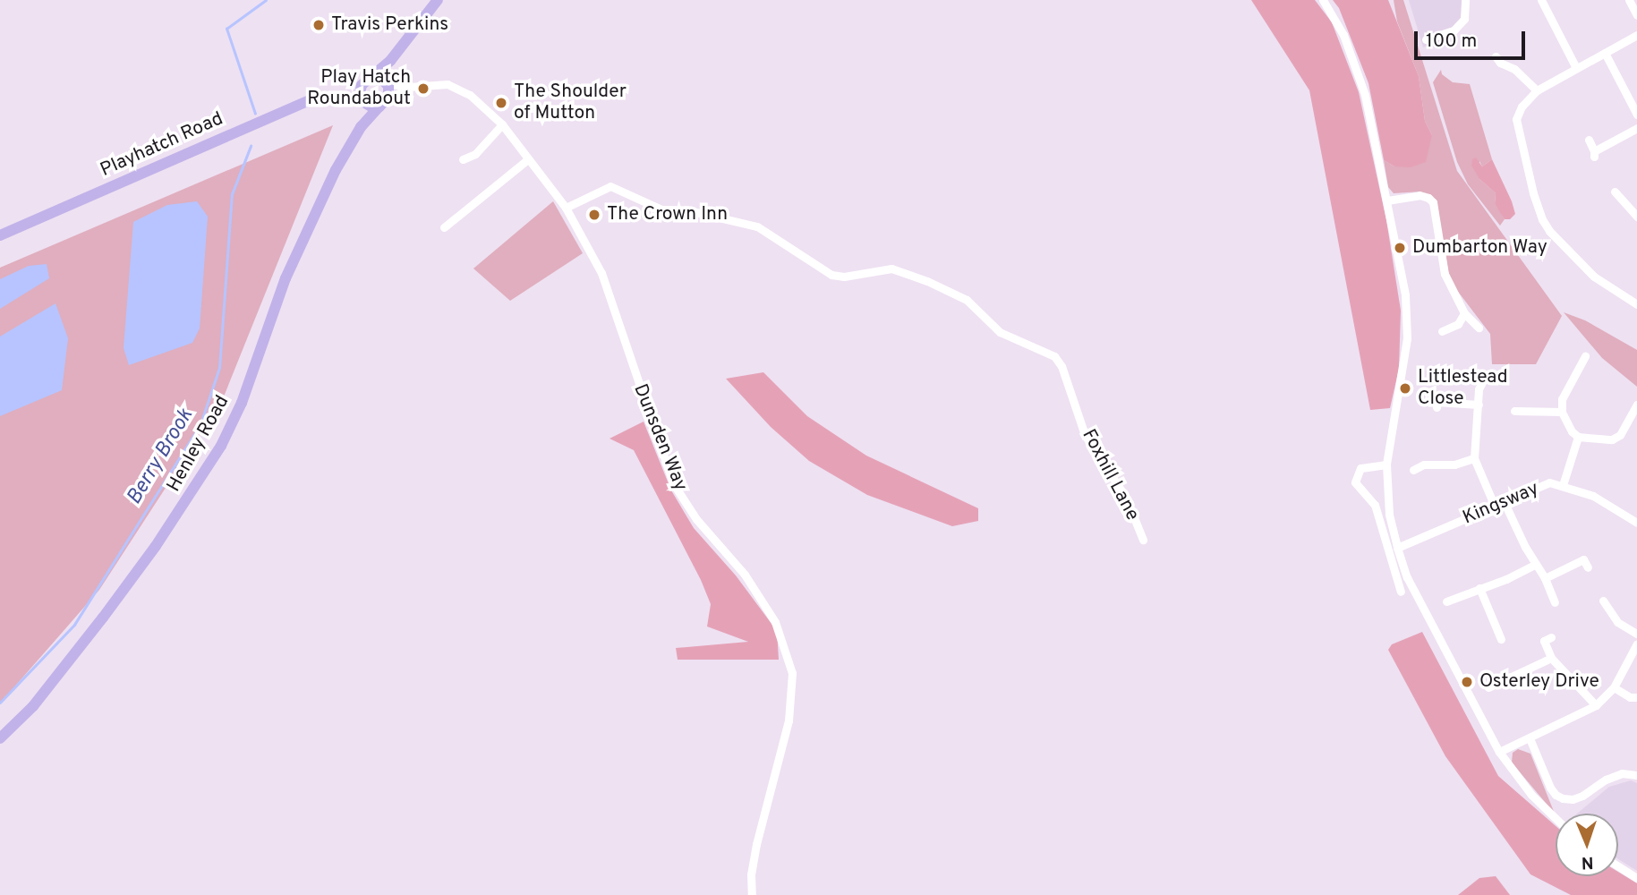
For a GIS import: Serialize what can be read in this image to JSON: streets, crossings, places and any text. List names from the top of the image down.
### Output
{
  "streets": {
    "main road": ["Playhatch Road", "Henley Road"],
    "street": ["Dunsden Way", "Foxhill Lane", "Kingsway"]
  },
  "crossings": [
    ["Playhatch Road", "Dunsden Way"],
    ["Playhatch Road", "Henley Road"],
    ["Dunsden Way", "Henley Road"],
    ["Dunsden Way", "Foxhill Lane"]
  ],
  "water": ["Berry Brook"],
  "places": [
    "Travis Perkins",
    "Play Hatch Roundabout",
    "The Shoulder of Mutton",
    "The Crown Inn",
    "Dumbarton Way",
    "Littlestead Close",
    "Osterley Drive"
  ],
  "scale_bar": "100 m",
  "north": "bottom"
}
